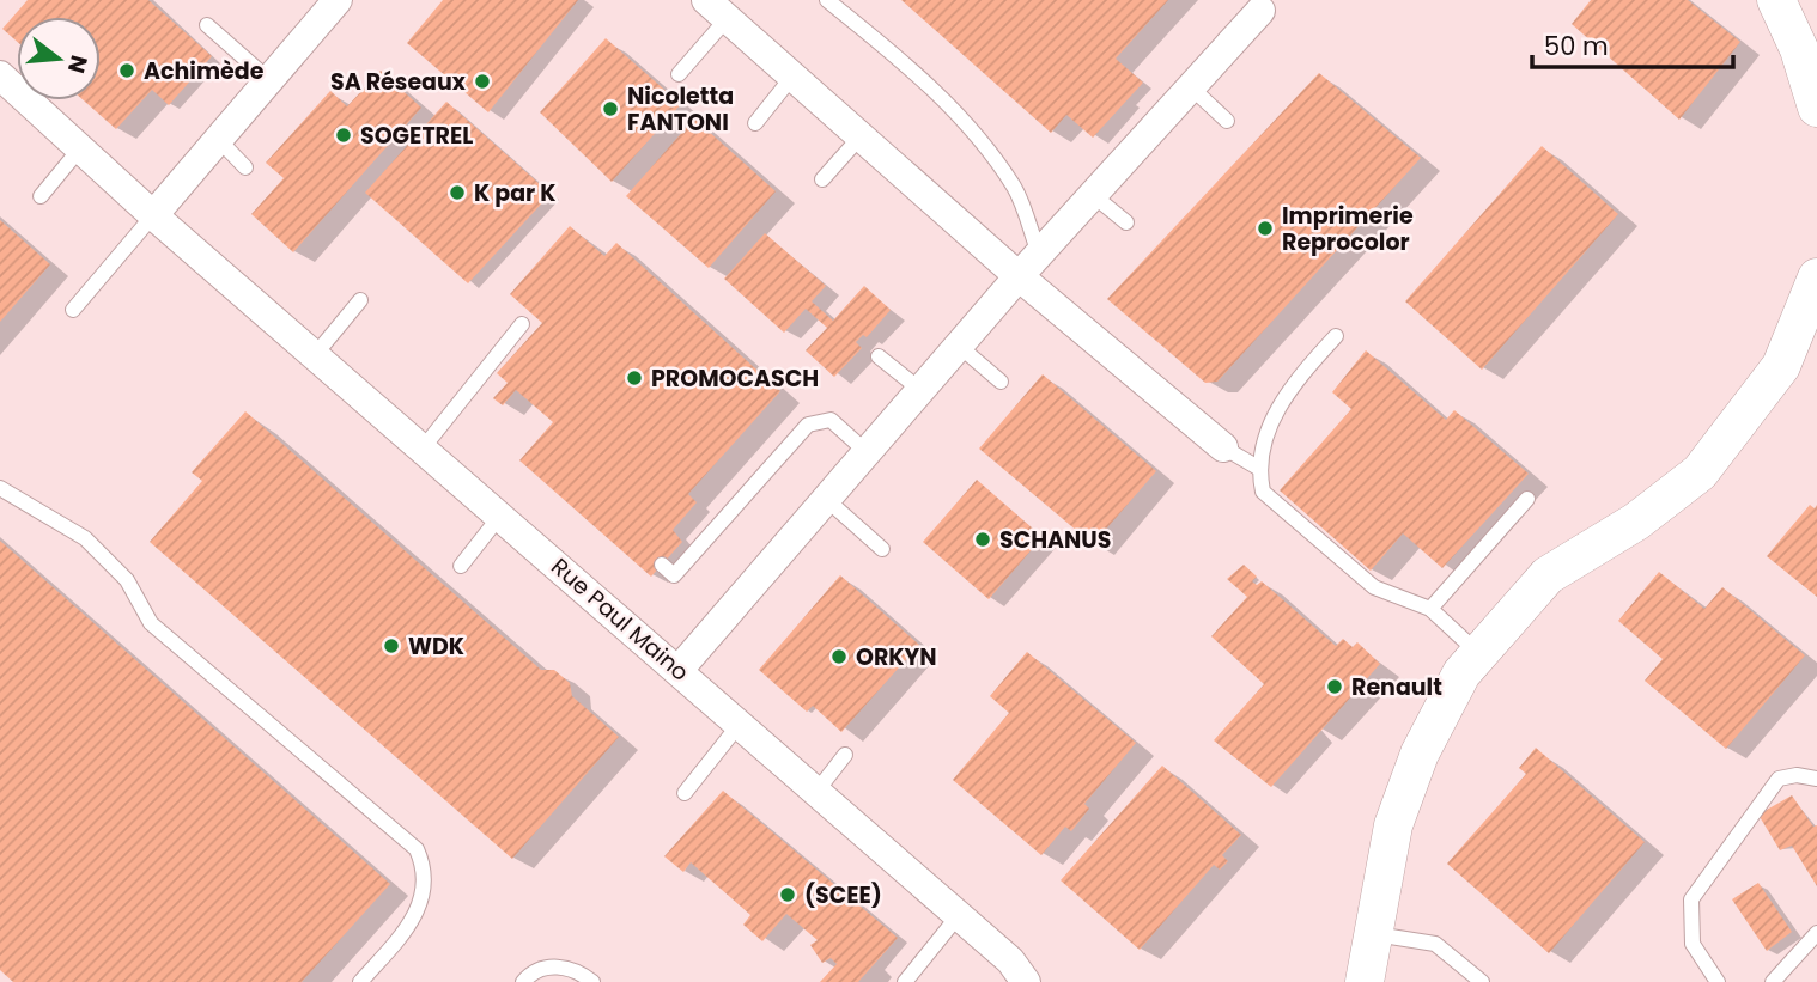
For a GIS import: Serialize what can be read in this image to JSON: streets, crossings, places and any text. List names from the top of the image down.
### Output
{
  "streets": {
    "street": ["Rue Paul Maino"]
  },
  "places": [
    "Achimède",
    "SA Réseaux",
    "Nicoletta FANTONI",
    "SOGETREL",
    "K par K",
    "Imprimerie Reprocolor",
    "PROMOCASCH",
    "SCHANUS",
    "WDK",
    "ORKYN",
    "Renault",
    "(SCEE)"
  ],
  "scale_bar": "50 m",
  "north": "right"
}
